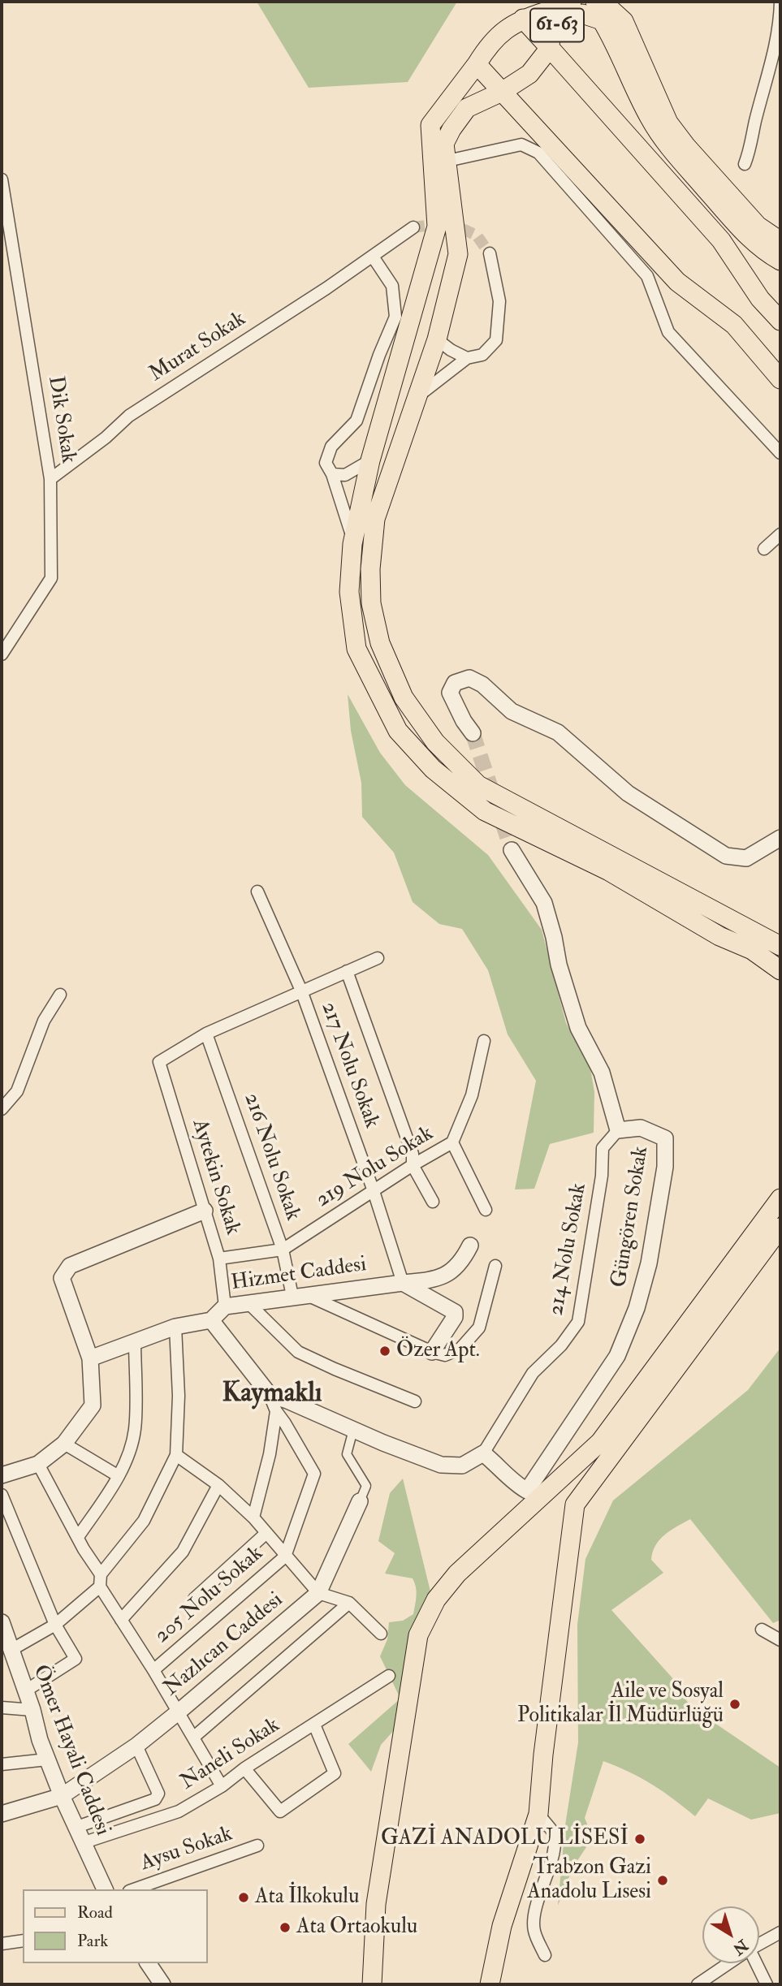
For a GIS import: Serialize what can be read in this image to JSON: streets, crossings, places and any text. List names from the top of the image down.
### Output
{
  "streets": {
    "main road": ["61-63"],
    "street": [
      "Murat Sokak",
      "Dik Sokak",
      "217 Nolu Sokak",
      "216 Nolu Sokak",
      "219 Nolu Sokak",
      "Aytekin Sokak",
      "Güngören Sokak",
      "214 Nolu Sokak",
      "Hizmet Caddesi",
      "205 Nolu Sokak",
      "Nazlıcan Caddesi",
      "Ömer Hayali Caddesi",
      "Naneli Sokak",
      "Aysu Sokak"
    ]
  },
  "crossings": [
    ["Murat Sokak", "Dik Sokak"],
    ["217 Nolu Sokak", "219 Nolu Sokak"],
    ["217 Nolu Sokak", "Hizmet Caddesi"],
    ["216 Nolu Sokak", "219 Nolu Sokak"],
    ["216 Nolu Sokak", "Aytekin Sokak"],
    ["216 Nolu Sokak", "Hizmet Caddesi"],
    ["219 Nolu Sokak", "Aytekin Sokak"],
    ["Aytekin Sokak", "Hizmet Caddesi"],
    ["Güngören Sokak", "214 Nolu Sokak"],
    ["Nazlıcan Caddesi", "Ömer Hayali Caddesi"],
    ["Ömer Hayali Caddesi", "Naneli Sokak"]
  ],
  "districts": ["Kaymaklı"],
  "places": [
    "Özer Apt.",
    "Aile ve Sosyal Politikalar İl Müdürlüğü",
    "GAZİ ANADOLU LİSESİ",
    "Trabzon Gazi Anadolu Lisesi",
    "Ata İlkokulu",
    "Ata Ortaokulu"
  ],
  "legend": ["Road", "Park"],
  "north": "bottom right"
}
